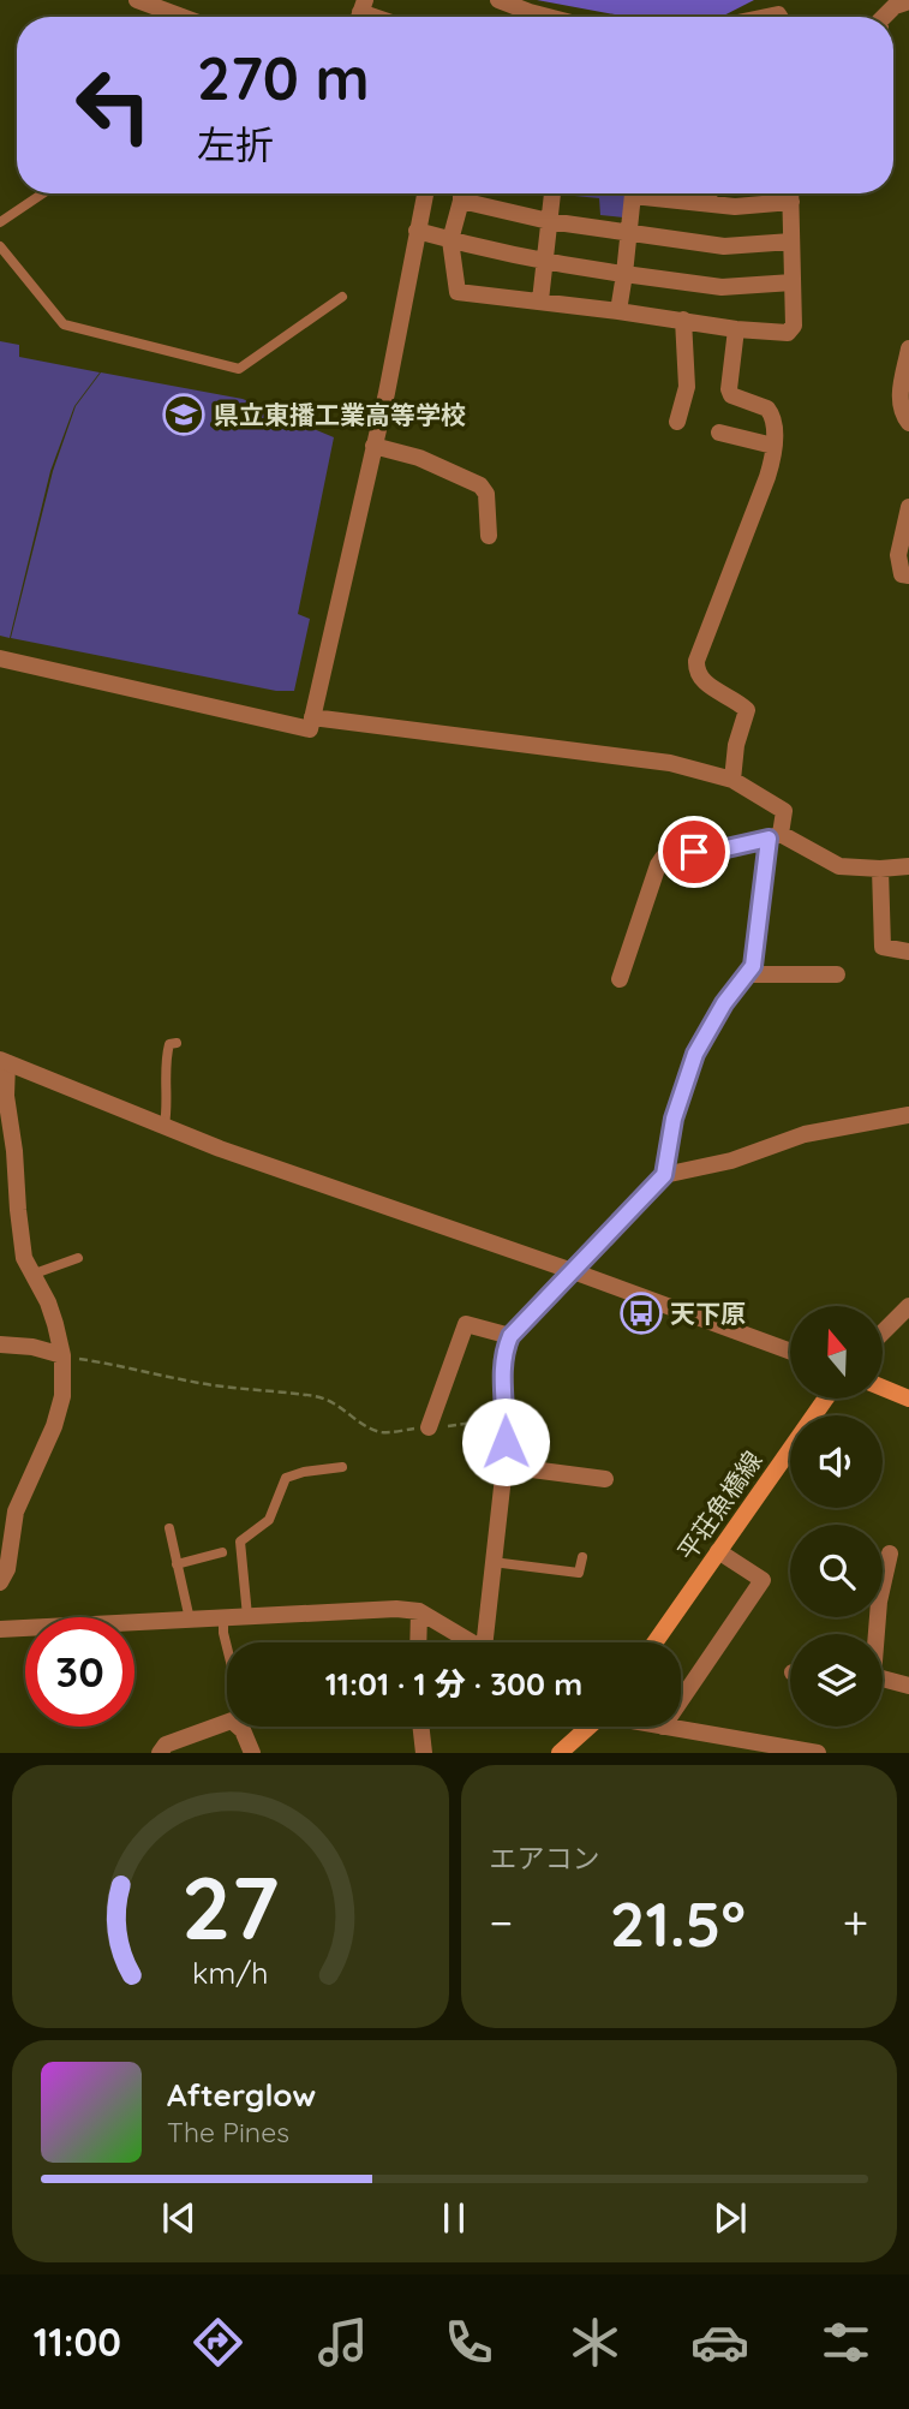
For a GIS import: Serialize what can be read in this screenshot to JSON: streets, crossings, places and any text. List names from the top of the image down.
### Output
{
  "streets": {
    "main road": ["平荘魚橋線"]
  },
  "places": {
    "school or university": ["県立東播工業高等学校"],
    "bus stop": ["天下原"]
  },
  "north": "top",
  "page": {
    "turn": ["270 m", "左折"],
    "limit": "30",
    "trip": "11:01 · 1 分 · 300 m",
    "tile": "エアコン",
    "heat": ["−", "21.5°", "+"],
    "song": ["Afterglow", "The Pines"],
    "tabs": "11:00",
    "gauge": ["27", "km/h"]
  }
}
